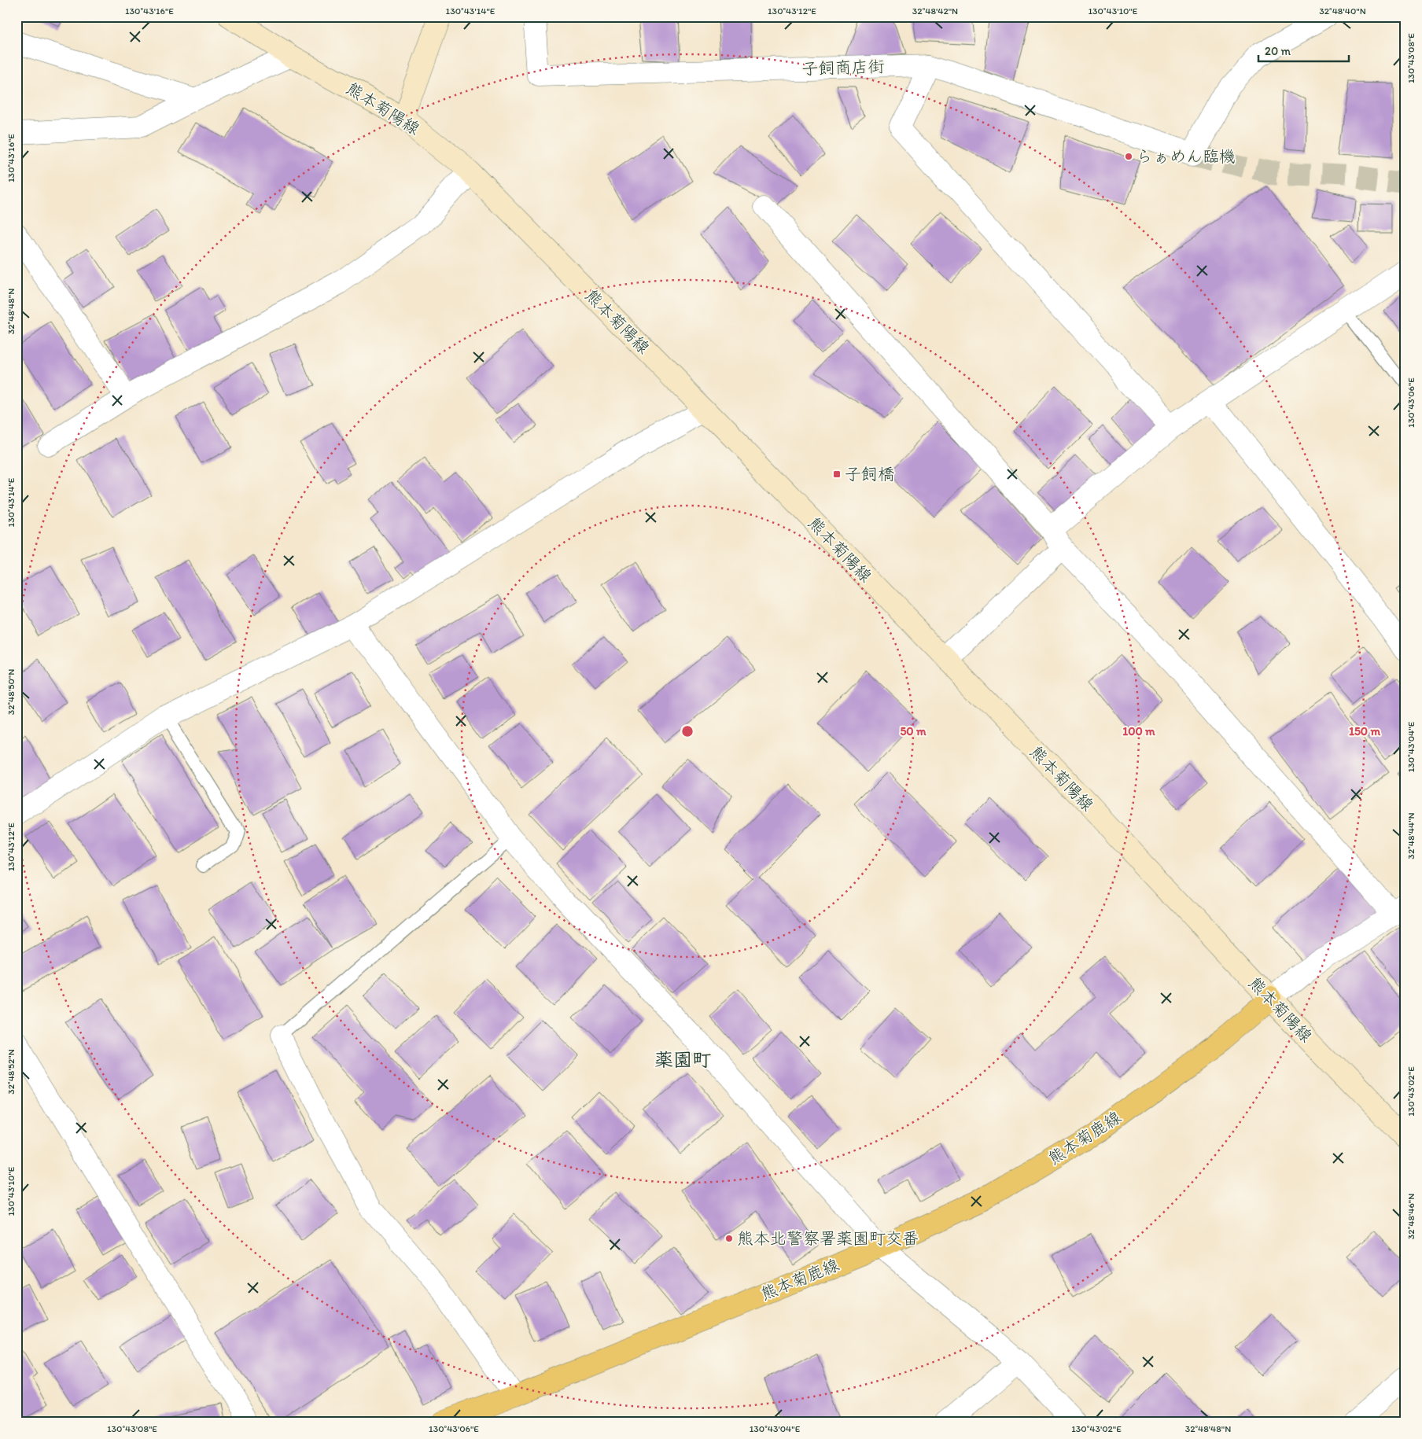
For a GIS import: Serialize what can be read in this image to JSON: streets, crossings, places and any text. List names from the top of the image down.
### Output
{
  "streets": {
    "main road": ["熊本菊陽線", "熊本菊鹿線"],
    "street": ["子飼商店街"]
  },
  "crossings": [
    ["熊本菊陽線", "熊本菊鹿線"]
  ],
  "districts": ["薬園町"],
  "places": {
    "other": ["らぁめん臨機", "熊本北警察署薬園町交番"],
    "transit": ["子飼橋"]
  },
  "scale_bar": "20 m",
  "coordinates": [
    "130°43'16\"E",
    "130°43'14\"E",
    "130°43'12\"E",
    "32°48'42\"N",
    "130°43'10\"E",
    "32°48'40\"N",
    "130°43'08\"E",
    "32°48'48\"N",
    "130°43'06\"E",
    "32°48'50\"N",
    "130°43'04\"E",
    "32°48'44\"N",
    "32°48'52\"N",
    "130°43'02\"E",
    "32°48'46\"N"
  ],
  "rings": ["50 m", "100 m", "150 m"]
}
